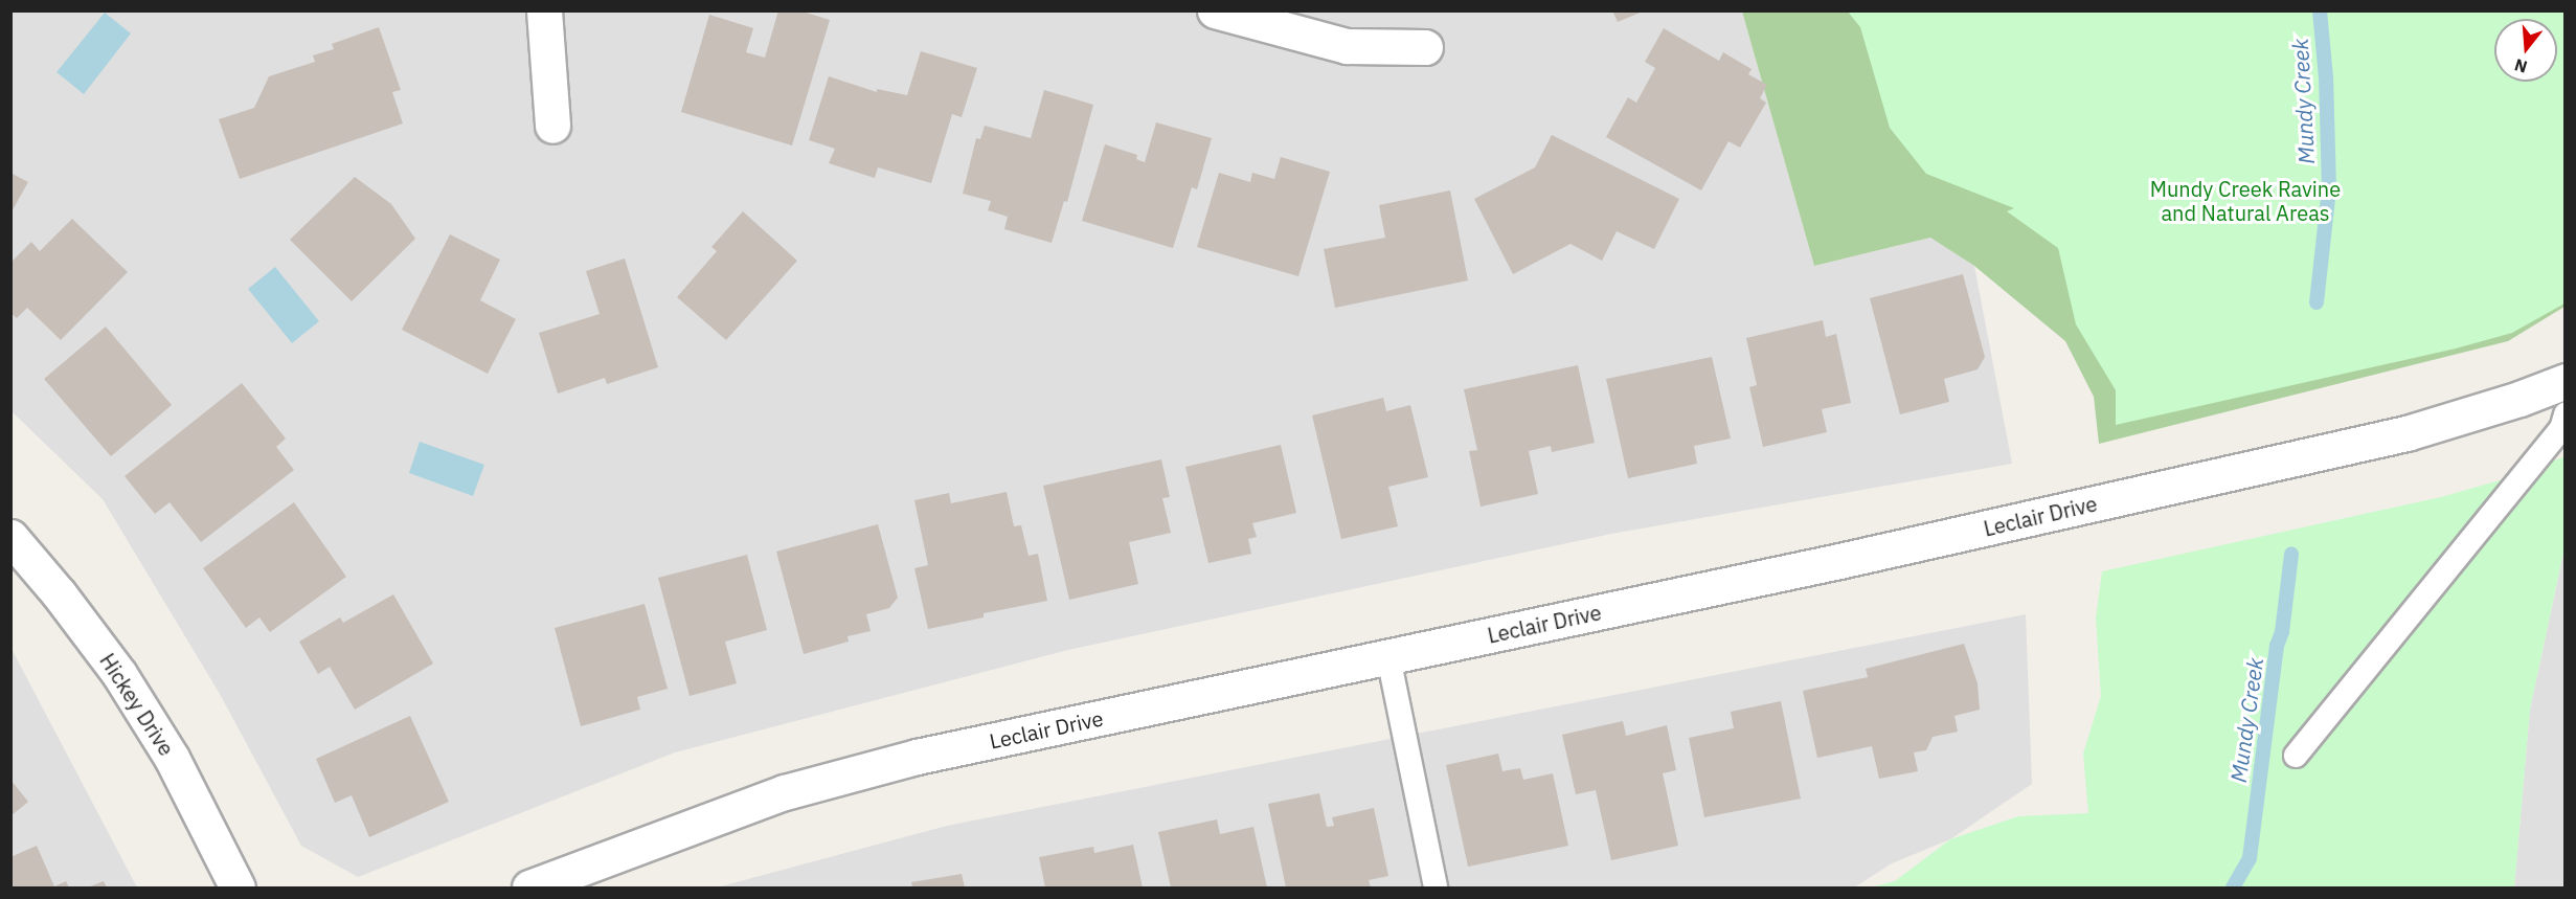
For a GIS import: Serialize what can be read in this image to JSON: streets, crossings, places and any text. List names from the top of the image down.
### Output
{
  "streets": {
    "street": ["Leclair Drive", "Hickey Drive"]
  },
  "water": ["Mundy Creek"],
  "parks": ["Mundy Creek Ravine and Natural Areas"],
  "north": "bottom"
}
